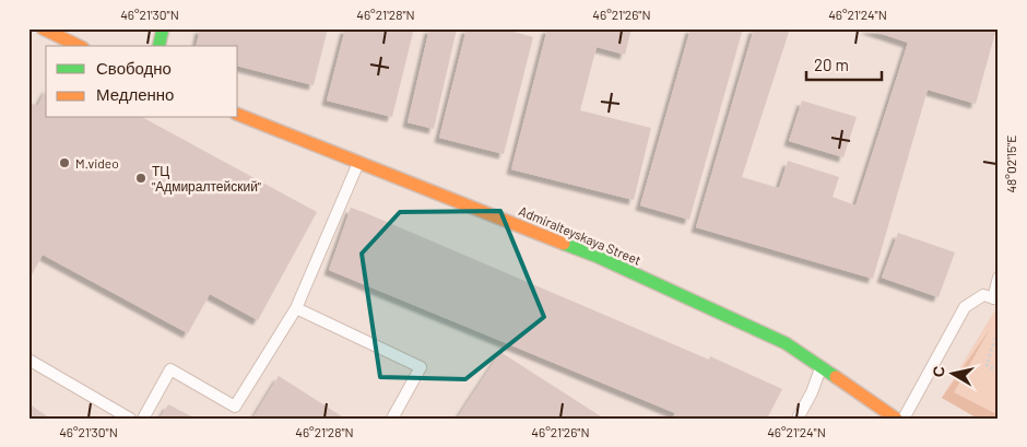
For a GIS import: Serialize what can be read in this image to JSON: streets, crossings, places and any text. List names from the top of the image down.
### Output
{
  "streets": {
    "main road": ["Admiralteyskaya Street"]
  },
  "places": ["M.video", "ТЦ \"Адмиралтейский\""],
  "legend": ["Свободно", "Медленно"],
  "scale_bar": "20 m",
  "north": "left",
  "coordinates": [
    "46°21'30\"N",
    "46°21'28\"N",
    "46°21'26\"N",
    "46°21'24\"N",
    "48°02'15\"E"
  ]
}
